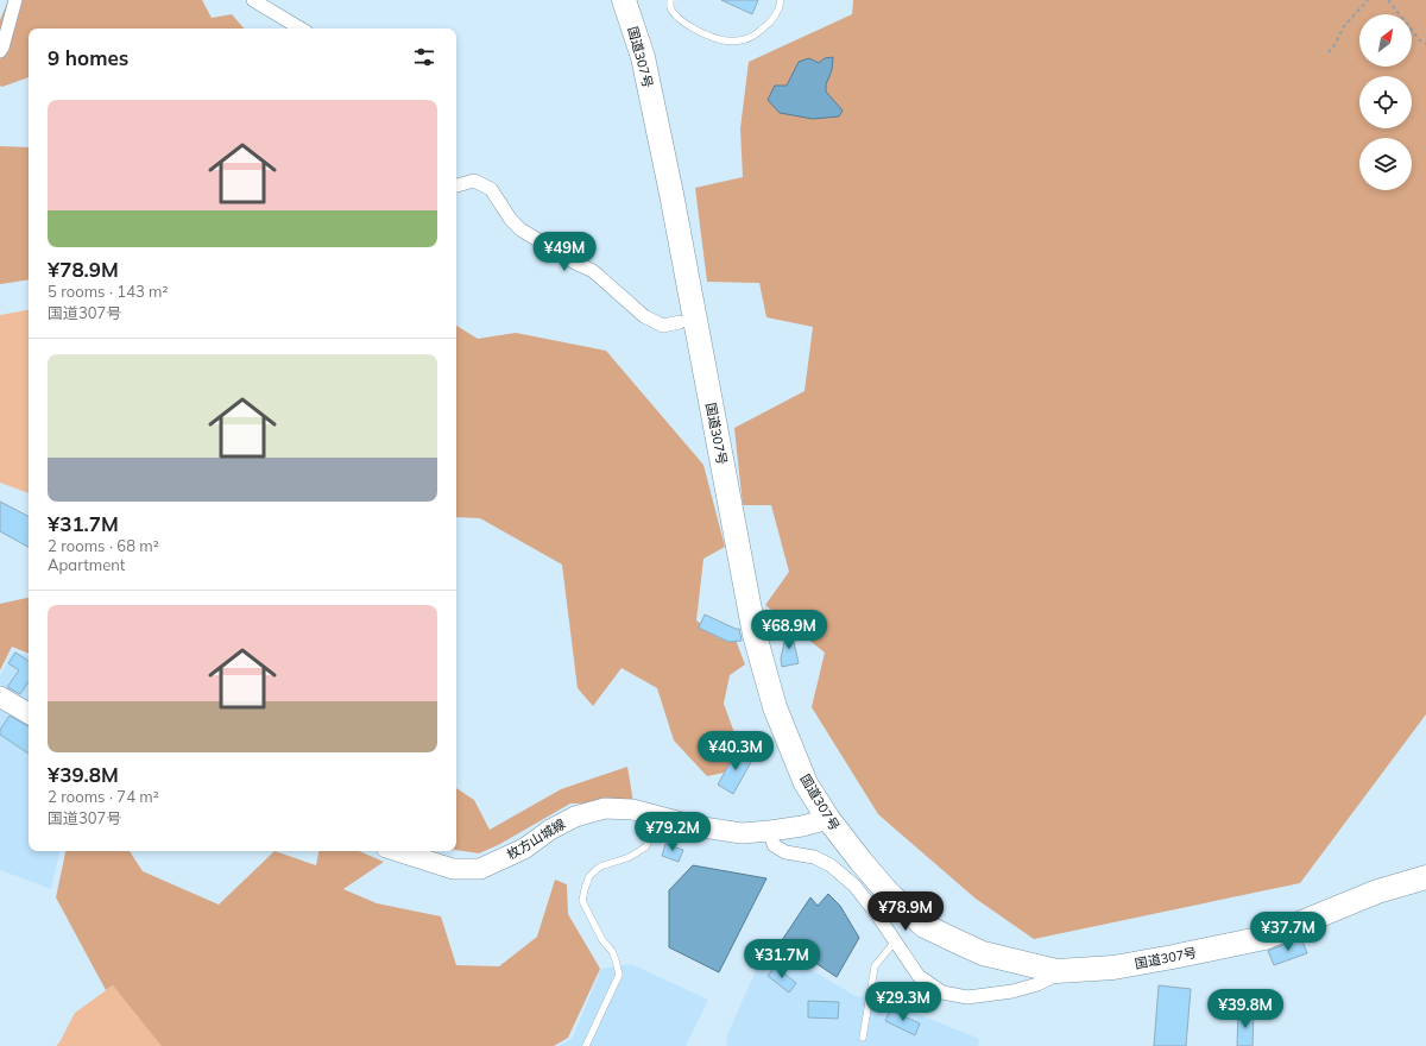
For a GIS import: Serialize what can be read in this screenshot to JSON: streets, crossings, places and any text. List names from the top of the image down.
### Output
{
  "streets": {
    "highway": ["国道307号"],
    "main road": ["枚方山城線"]
  },
  "crossings": [
    ["国道307号", "枚方山城線"]
  ],
  "north": "top right",
  "page": {
    "heading": "9 homes",
    "list": [
      {
        "name": "¥78.9M",
        "note": "5 rooms · 143 m² · 国道307号"
      },
      {
        "name": "¥31.7M",
        "note": "2 rooms · 68 m² · Apartment"
      },
      {
        "name": "¥39.8M",
        "note": "2 rooms · 74 m² · 国道307号"
      }
    ],
    "price": [
      "¥49M",
      "¥68.9M",
      "¥40.3M",
      "¥79.2M",
      "¥78.9M",
      "¥37.7M",
      "¥31.7M",
      "¥29.3M",
      "¥39.8M"
    ]
  }
}
